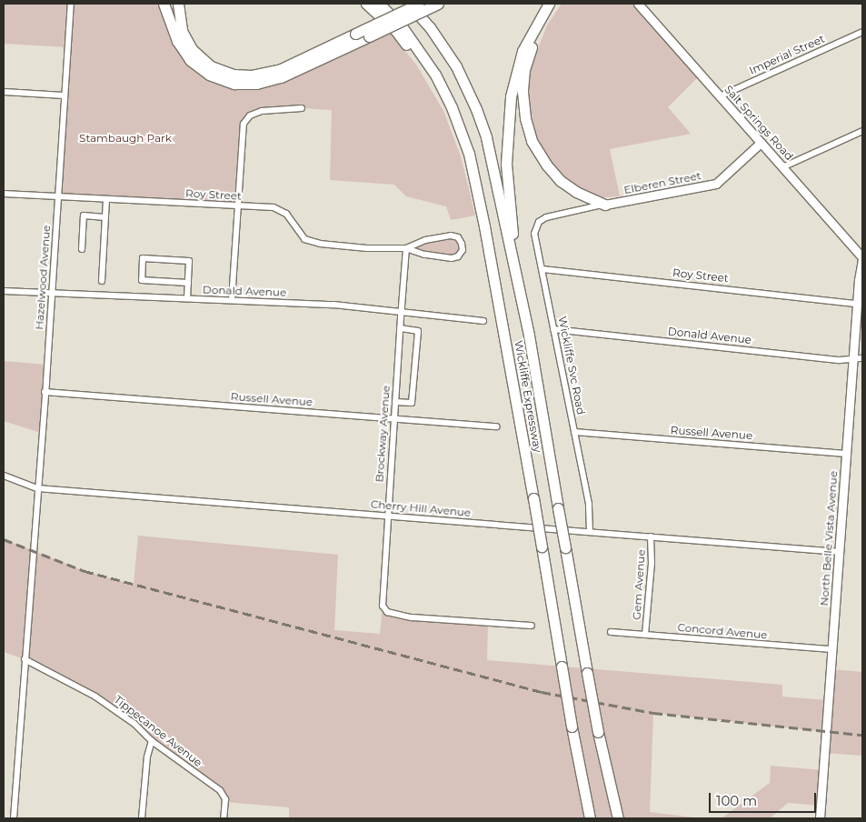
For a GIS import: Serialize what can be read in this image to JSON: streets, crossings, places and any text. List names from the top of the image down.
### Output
{
  "streets": {
    "highway": ["Wickliffe Expressway"],
    "street": [
      "Imperial Street",
      "Salt Springs Road",
      "Elberen Street",
      "Roy Street",
      "Hazelwood Avenue",
      "Donald Avenue",
      "Wickliffe Svc Road",
      "Russell Avenue",
      "Brockway Avenue",
      "Cherry Hill Avenue",
      "North Belle Vista Avenue",
      "Gem Avenue",
      "Concord Avenue",
      "Tippecanoe Avenue"
    ]
  },
  "crossings": [
    ["Imperial Street", "Salt Springs Road"],
    ["Salt Springs Road", "Elberen Street"],
    ["Salt Springs Road", "North Belle Vista Avenue"],
    ["Elberen Street", "Wickliffe Svc Road"],
    ["Roy Street", "Hazelwood Avenue"],
    ["Roy Street", "Wickliffe Svc Road"],
    ["Roy Street", "Brockway Avenue"],
    ["Roy Street", "North Belle Vista Avenue"],
    ["Hazelwood Avenue", "Donald Avenue"],
    ["Hazelwood Avenue", "Russell Avenue"],
    ["Hazelwood Avenue", "Cherry Hill Avenue"],
    ["Hazelwood Avenue", "Tippecanoe Avenue"],
    ["Donald Avenue", "Wickliffe Svc Road"],
    ["Donald Avenue", "Brockway Avenue"],
    ["Donald Avenue", "North Belle Vista Avenue"],
    ["Wickliffe Svc Road", "Russell Avenue"],
    ["Wickliffe Svc Road", "Cherry Hill Avenue"],
    ["Russell Avenue", "Brockway Avenue"],
    ["Russell Avenue", "North Belle Vista Avenue"],
    ["Brockway Avenue", "Cherry Hill Avenue"],
    ["Cherry Hill Avenue", "North Belle Vista Avenue"],
    ["Cherry Hill Avenue", "Gem Avenue"],
    ["North Belle Vista Avenue", "Concord Avenue"],
    ["Gem Avenue", "Concord Avenue"]
  ],
  "parks": ["Stambaugh Park"],
  "scale_bar": "100 m"
}
